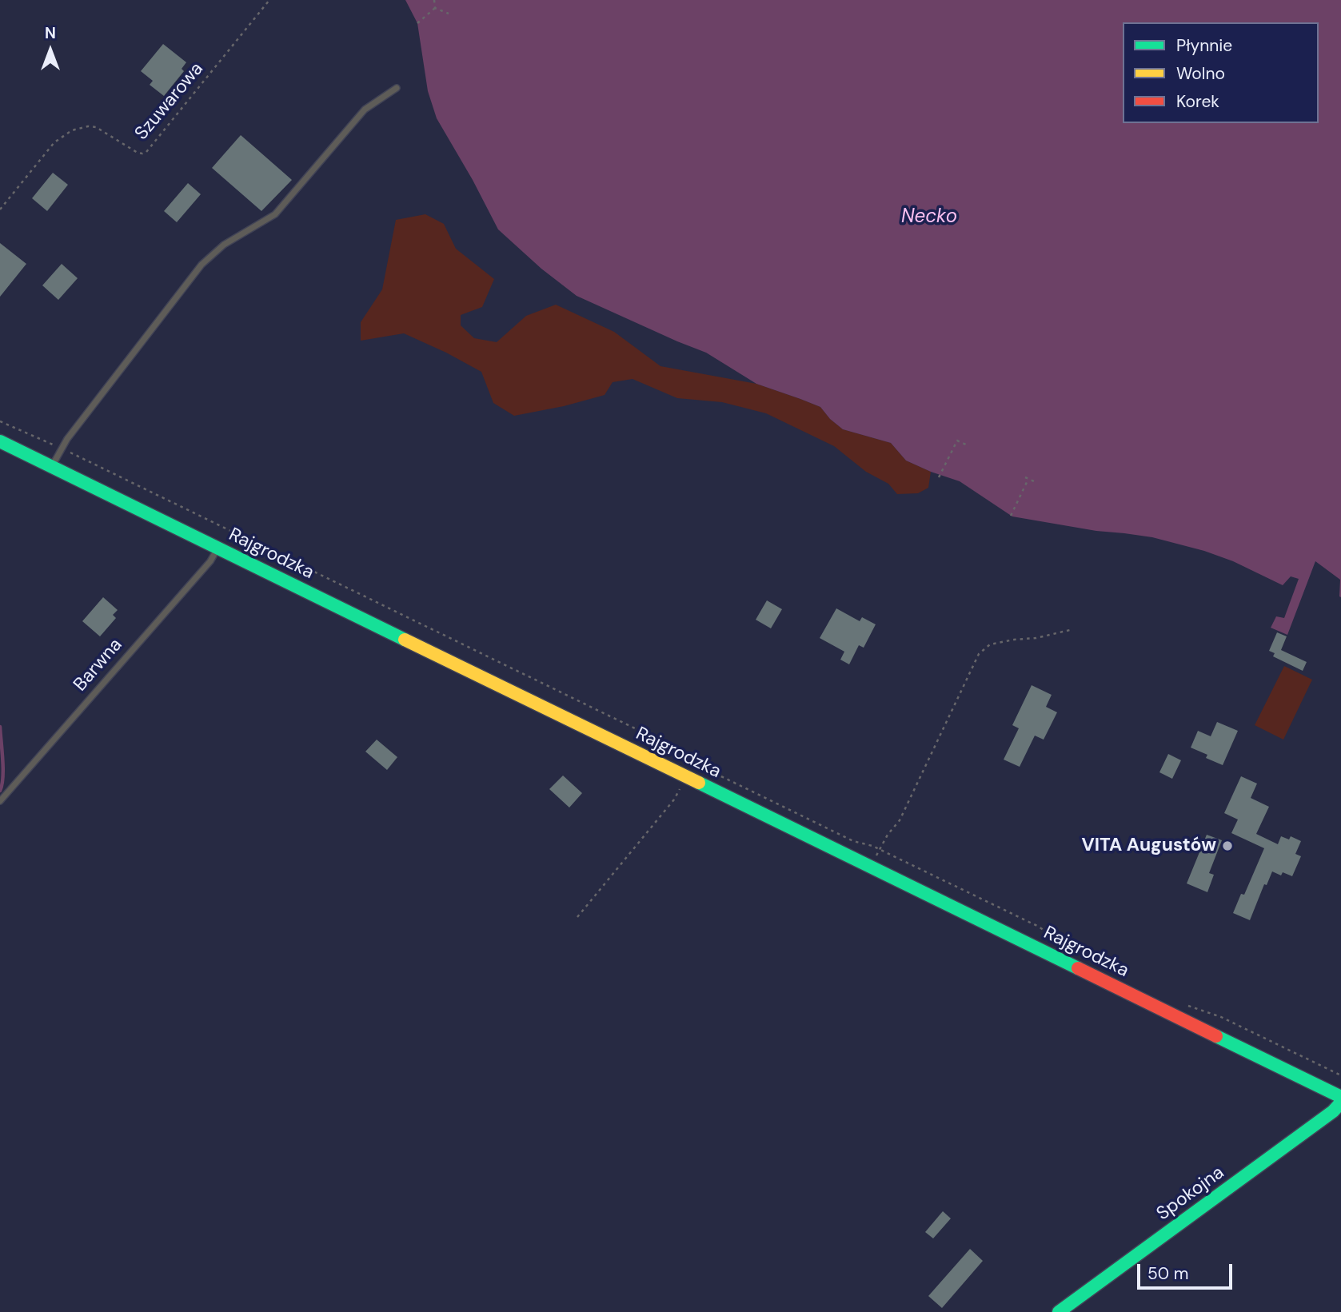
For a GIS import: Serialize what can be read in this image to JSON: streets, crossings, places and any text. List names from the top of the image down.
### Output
{
  "streets": {
    "street": ["Rajgrodzka", "Spokojna"],
    "lane": ["Barwna"],
    "path": ["Szuwarowa"]
  },
  "crossings": [
    ["Rajgrodzka", "Barwna"]
  ],
  "water": ["Necko"],
  "places": ["VITA Augustów"],
  "legend": ["Płynnie", "Wolno", "Korek"],
  "scale_bar": "50 m",
  "north": "top"
}
